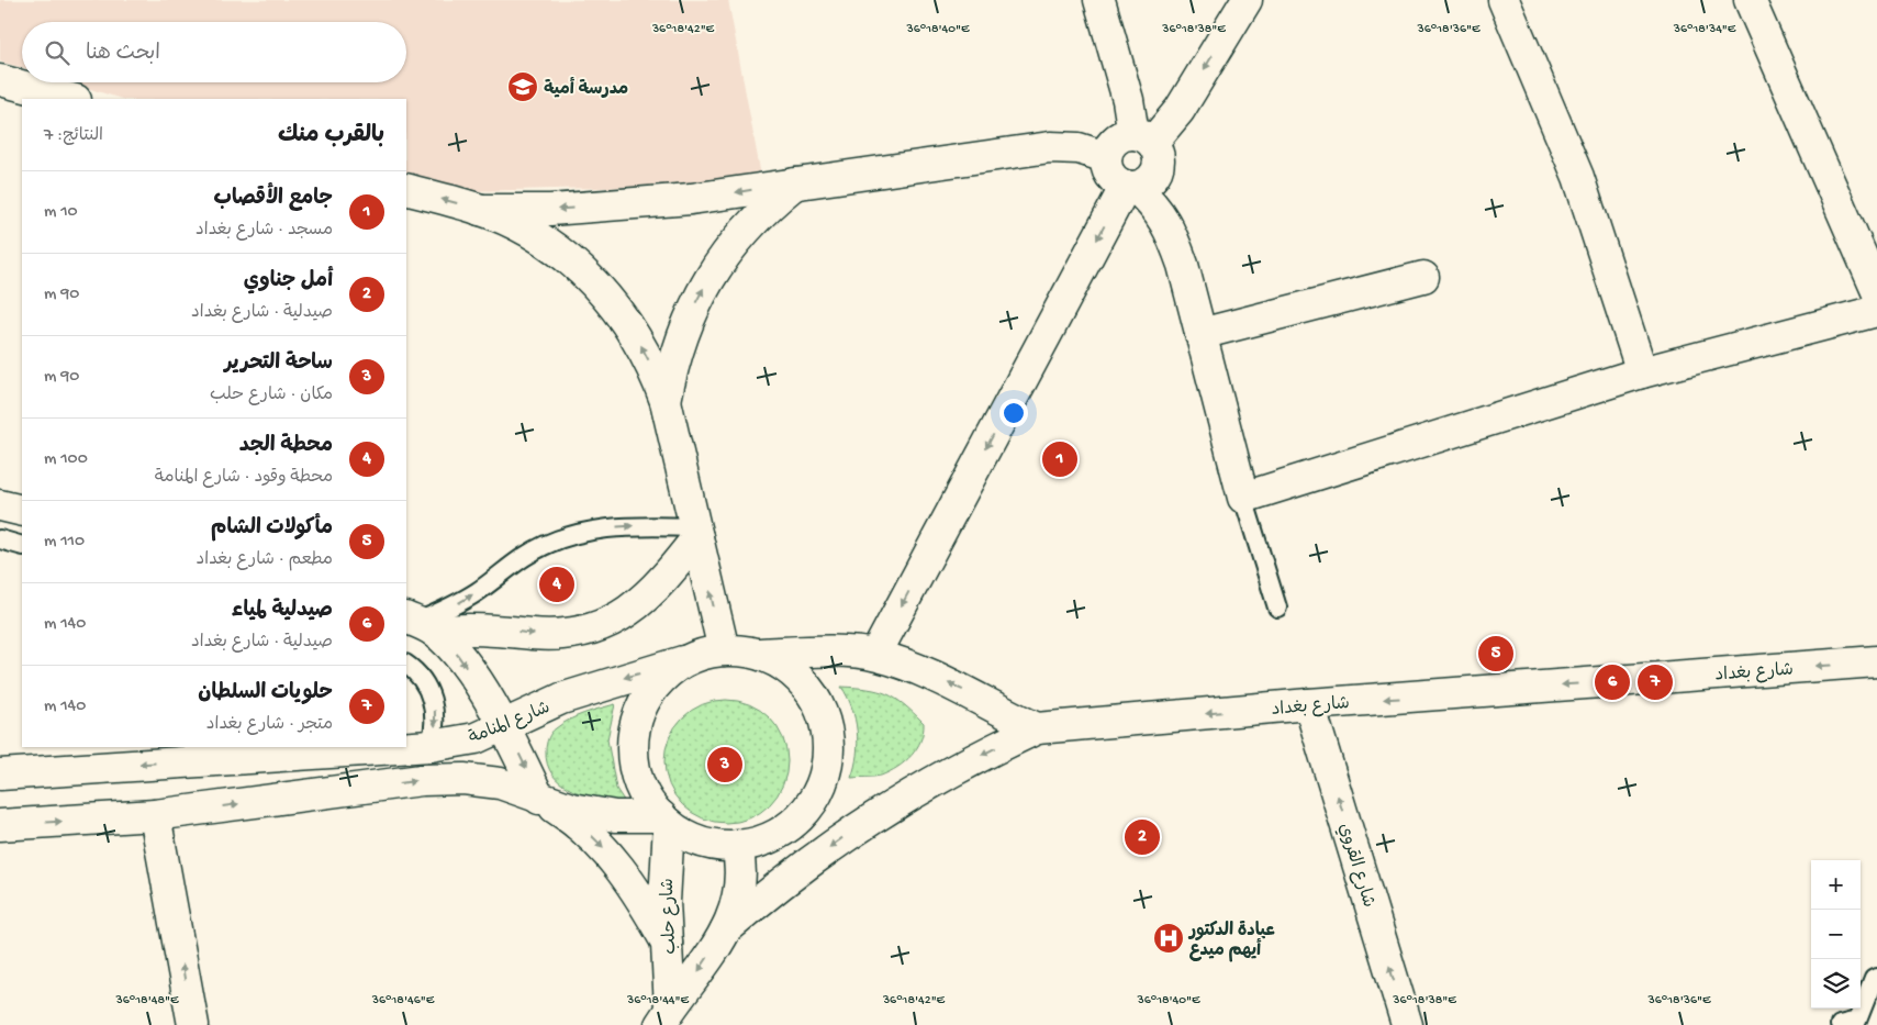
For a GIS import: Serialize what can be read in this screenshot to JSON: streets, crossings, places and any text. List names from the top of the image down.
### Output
{
  "streets": {
    "main road": [
      "شارع بغداد",
      "شارع المنامة",
      "شارع القروي",
      "شارع حلب"
    ]
  },
  "crossings": [
    ["شارع بغداد", "شارع القروي"],
    ["شارع المنامة", "شارع حلب"]
  ],
  "one_way": ["شارع القروي"],
  "places": {
    "school or university": ["مدرسة أمية"],
    "hospital": ["عيادة الدكتور أيهم ميدع"]
  },
  "page": {
    "search": "ابحث هنا",
    "heading": ["بالقرب منك", "النتائج: 7"],
    "list": [
      {
        "mark": "1",
        "name": "جامع الأقصاب",
        "note": "مسجد · شارع بغداد",
        "value": "10 m"
      },
      {
        "mark": "2",
        "name": "أمل جناوي",
        "note": "صيدلية · شارع بغداد",
        "value": "90 m"
      },
      {
        "mark": "3",
        "name": "ساحة التحرير",
        "note": "مكان · شارع حلب",
        "value": "90 m"
      },
      {
        "mark": "4",
        "name": "محطة الجد",
        "note": "محطة وقود · شارع المنامة",
        "value": "100 m"
      },
      {
        "mark": "5",
        "name": "مأكولات الشام",
        "note": "مطعم · شارع بغداد",
        "value": "110 m"
      },
      {
        "mark": "6",
        "name": "صيدلية لمياء",
        "note": "صيدلية · شارع بغداد",
        "value": "140 m"
      },
      {
        "mark": "7",
        "name": "حلويات السلطان",
        "note": "متجر · شارع بغداد",
        "value": "140 m"
      }
    ],
    "pins": [
      "1",
      "4",
      "5",
      "6",
      "7",
      "3",
      "2"
    ],
    "map_buttons": ["+", "−"]
  },
  "coordinates": [
    "36°18'42\"E",
    "36°18'40\"E",
    "36°18'38\"E",
    "36°18'36\"E",
    "36°18'34\"E",
    "36°18'48\"E",
    "36°18'46\"E",
    "36°18'44\"E"
  ]
}
